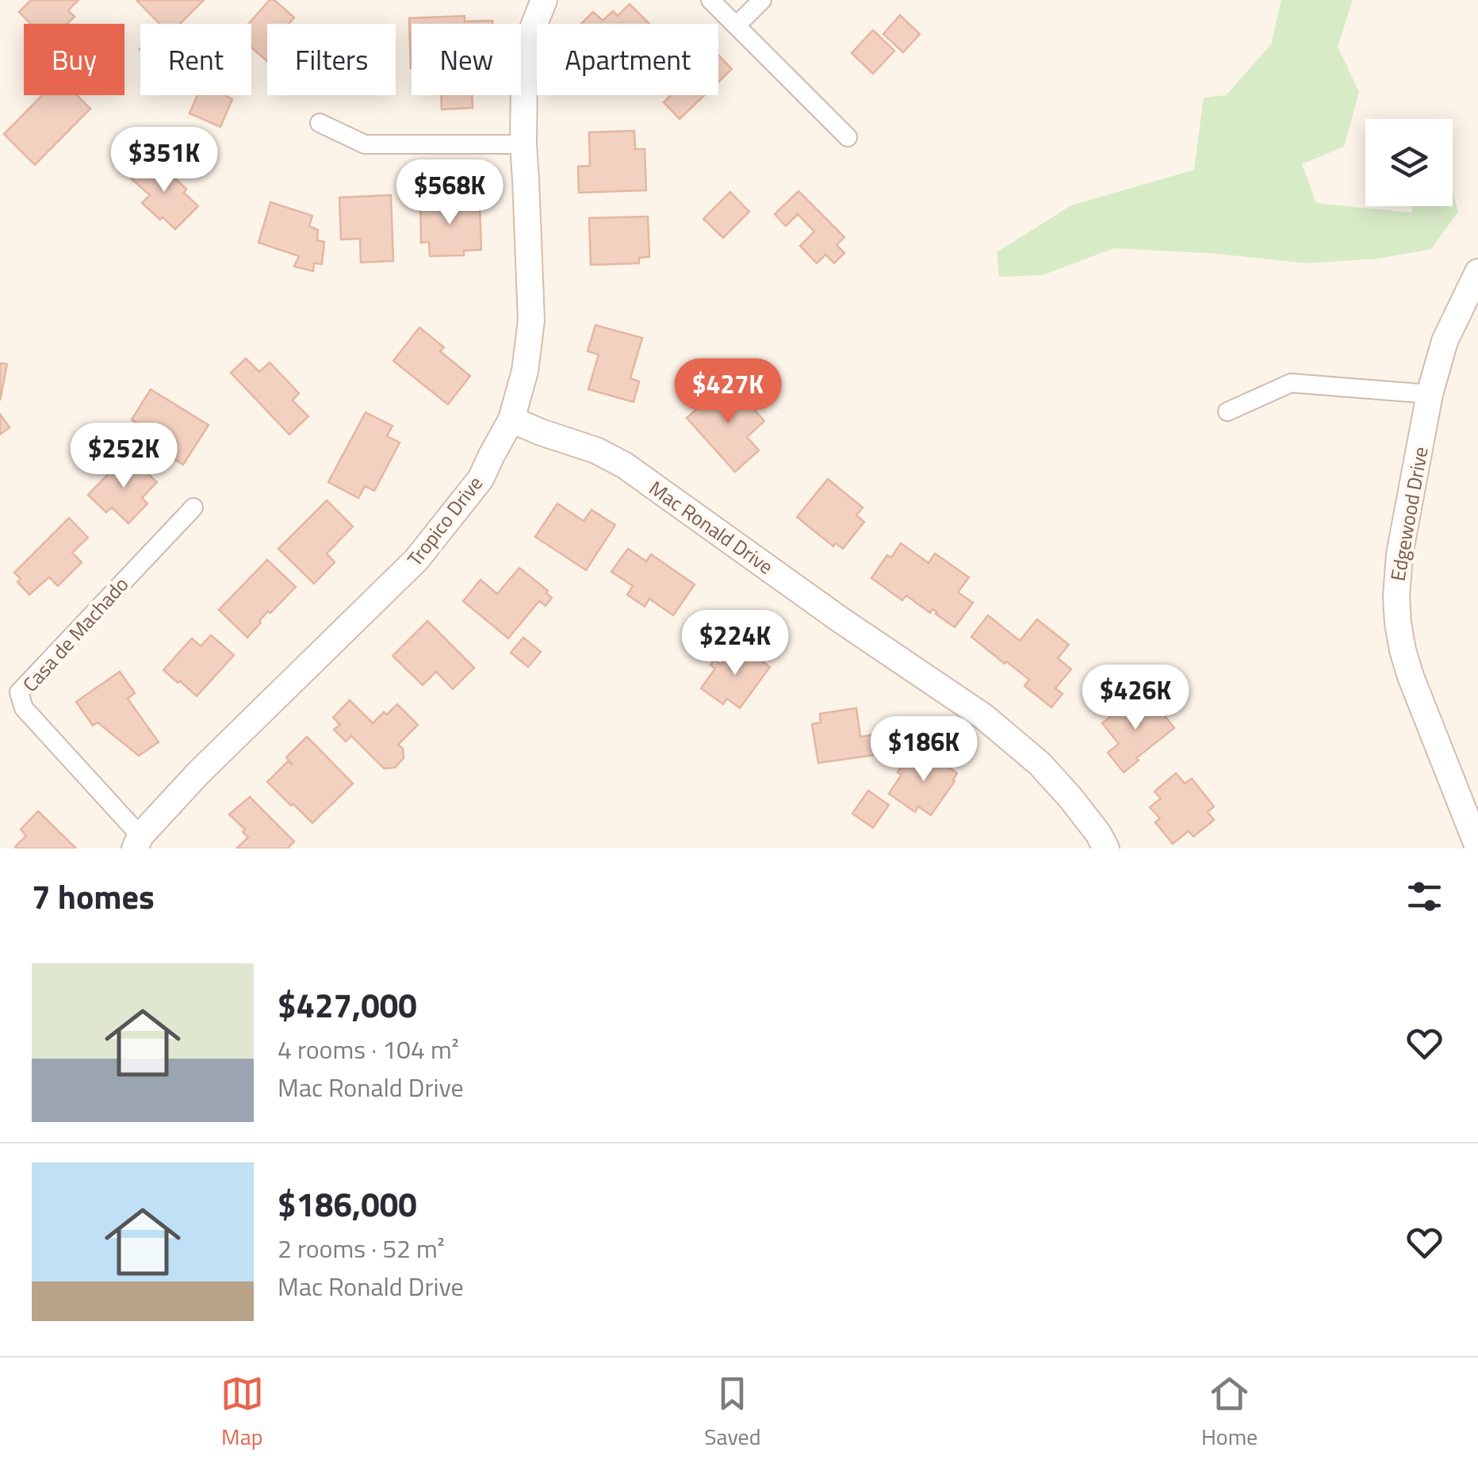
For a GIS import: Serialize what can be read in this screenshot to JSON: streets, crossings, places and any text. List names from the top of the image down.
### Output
{
  "streets": {
    "street": [
      "Edgewood Drive",
      "Tropico Drive",
      "Mac Ronald Drive",
      "Casa de Machado"
    ]
  },
  "crossings": [
    ["Tropico Drive", "Mac Ronald Drive"],
    ["Tropico Drive", "Casa de Machado"]
  ],
  "page": {
    "chip": [
      "Buy",
      "Rent",
      "Filters",
      "New",
      "Apartment"
    ],
    "price": [
      "$351K",
      "$568K",
      "$427K",
      "$252K",
      "$224K",
      "$426K",
      "$186K"
    ],
    "heading": "7 homes",
    "list": [
      {
        "name": "$427,000",
        "note": "4 rooms · 104 m² · Mac Ronald Drive"
      },
      {
        "name": "$186,000",
        "note": "2 rooms · 52 m² · Mac Ronald Drive"
      }
    ],
    "tabs": ["Map", "Saved", "Home"]
  }
}
